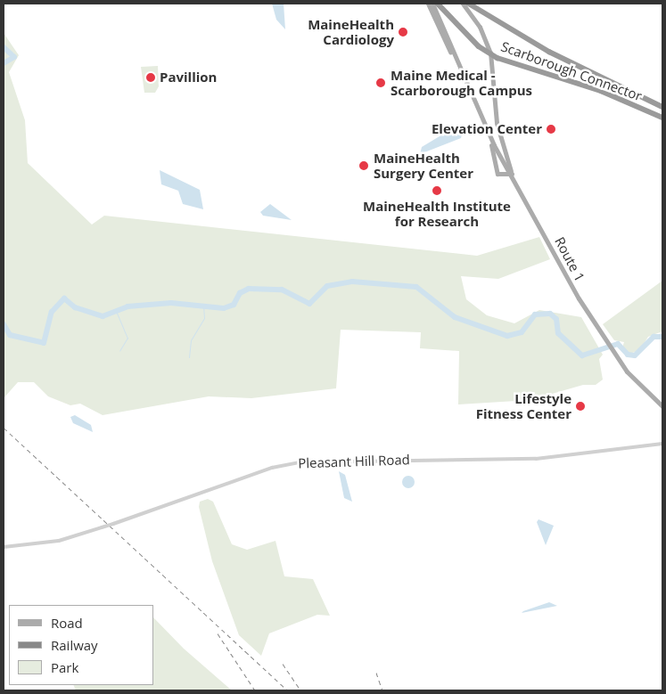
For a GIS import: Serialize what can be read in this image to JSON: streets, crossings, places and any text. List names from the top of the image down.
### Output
{
  "streets": {
    "highway": ["Scarborough Connector"],
    "main road": ["Route 1"],
    "street": ["Pleasant Hill Road"]
  },
  "places": [
    "MaineHealth Cardiology",
    "Pavillion",
    "Maine Medical - Scarborough Campus",
    "Elevation Center",
    "MaineHealth Surgery Center",
    "MaineHealth Institute for Research",
    "Lifestyle Fitness Center"
  ],
  "legend": ["Road", "Railway", "Park"]
}
